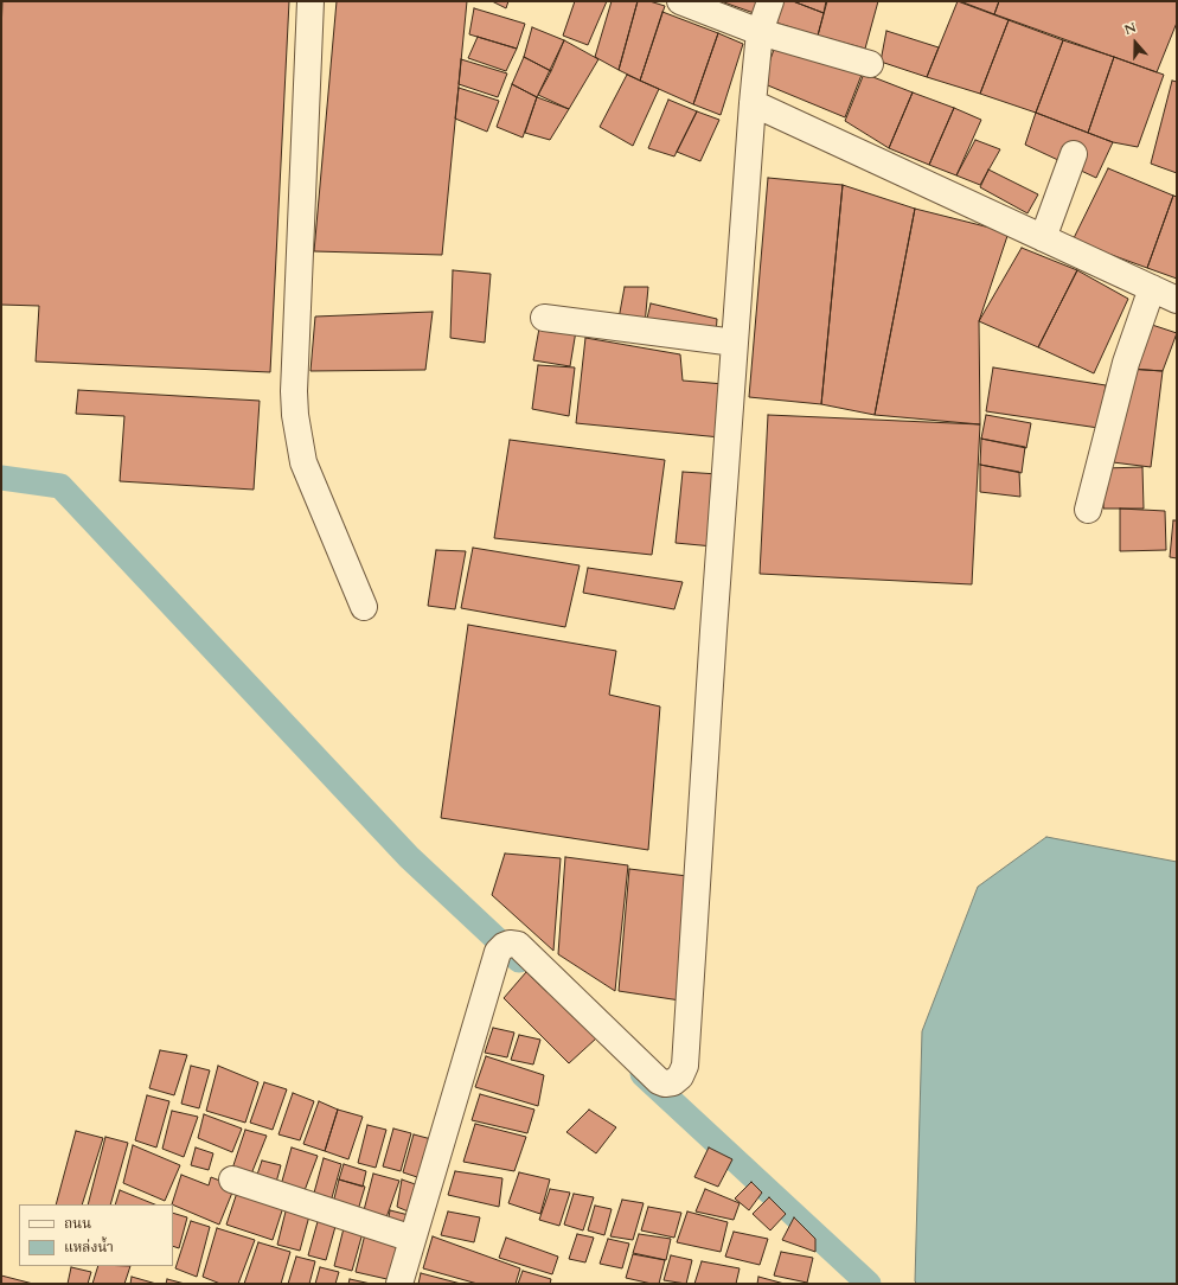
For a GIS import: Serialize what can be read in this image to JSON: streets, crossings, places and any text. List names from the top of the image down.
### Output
{
  "legend": ["ถนน", "แหล่งน้ำ"],
  "north": "top"
}
